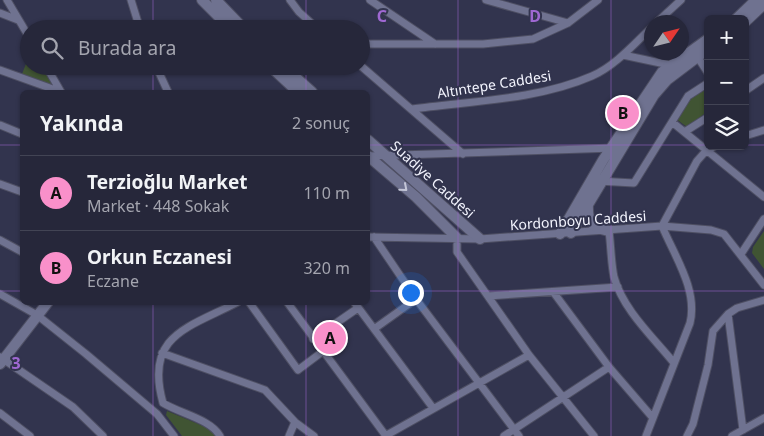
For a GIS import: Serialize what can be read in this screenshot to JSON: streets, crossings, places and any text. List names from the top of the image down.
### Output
{
  "streets": {
    "main road": ["Suadiye Caddesi"],
    "street": ["Altıntepe Caddesi", "Kordonboyu Caddesi"]
  },
  "crossings": [
    ["Suadiye Caddesi", "Kordonboyu Caddesi"]
  ],
  "north": "top right",
  "page": {
    "map_buttons": ["+", "−"],
    "search": "Burada ara",
    "heading": ["Yakında", "2 sonuç"],
    "pins": ["B", "A"],
    "list": [
      {
        "mark": "A",
        "name": "Terzioğlu Market",
        "note": "Market · 448 Sokak",
        "value": "110 m"
      },
      {
        "mark": "B",
        "name": "Orkun Eczanesi",
        "note": "Eczane",
        "value": "320 m"
      }
    ]
  },
  "grid": {
    "columns": ["C", "D"],
    "rows": ["3"]
  }
}
